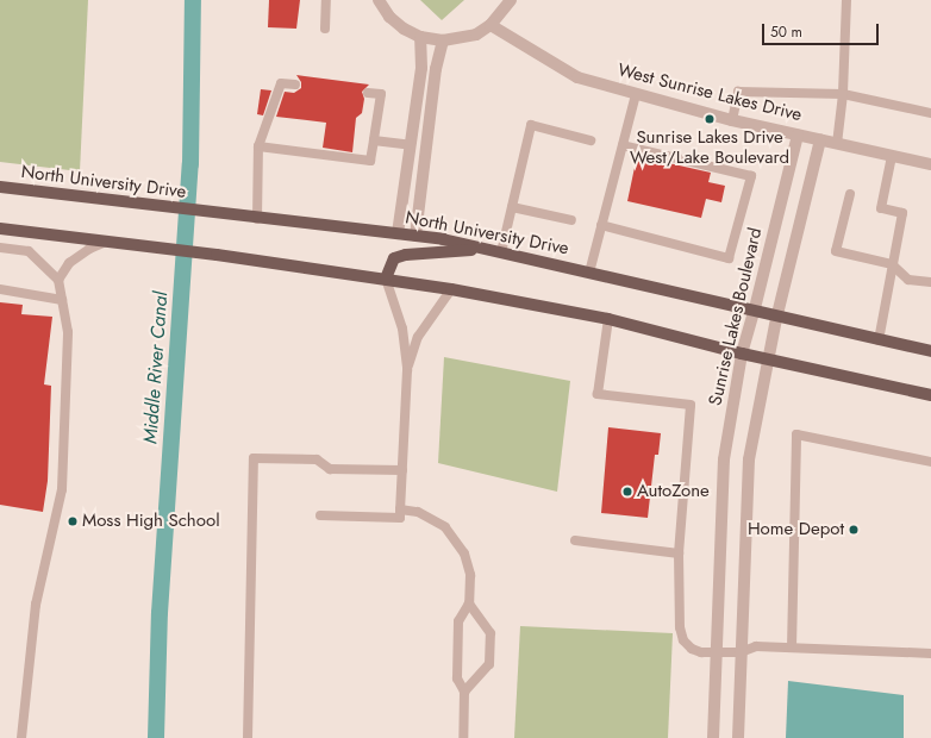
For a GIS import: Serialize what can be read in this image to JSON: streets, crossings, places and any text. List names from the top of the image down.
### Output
{
  "streets": {
    "main road": ["North University Drive"],
    "street": ["West Sunrise Lakes Drive", "Sunrise Lakes Boulevard"]
  },
  "crossings": [
    ["West Sunrise Lakes Drive", "Sunrise Lakes Boulevard"],
    ["North University Drive", "Sunrise Lakes Boulevard"]
  ],
  "water": ["Middle River Canal"],
  "places": [
    "Sunrise Lakes Drive West/Lake Boulevard",
    "AutoZone",
    "Moss High School",
    "Home Depot"
  ],
  "scale_bar": "50 m"
}
